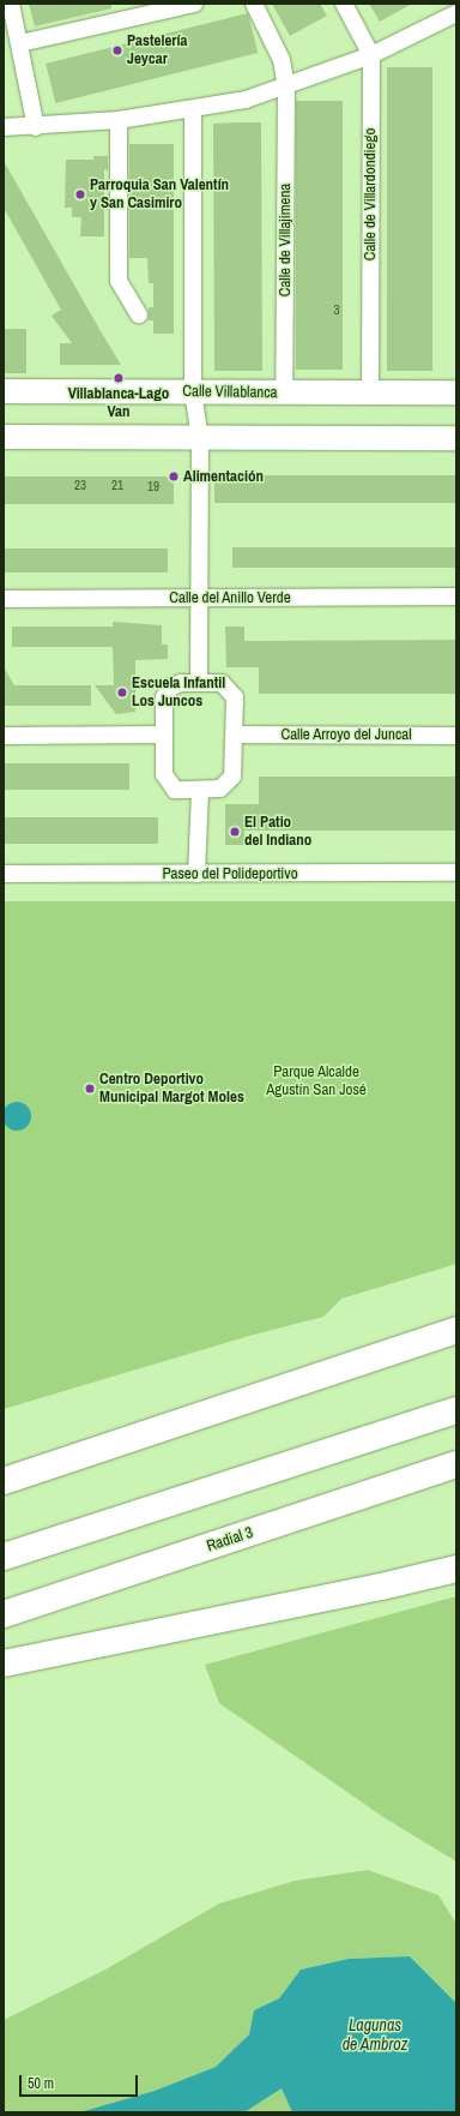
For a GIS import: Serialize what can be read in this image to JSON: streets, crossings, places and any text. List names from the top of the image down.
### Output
{
  "streets": {
    "highway": ["Radial 3"],
    "main road": ["Calle Villablanca"],
    "street": [
      "Calle de Villardondiego",
      "Calle de Villajimena",
      "Calle del Anillo Verde",
      "Calle Arroyo del Juncal",
      "Paseo del Polideportivo"
    ]
  },
  "crossings": [
    ["Calle de Villardondiego", "Calle Villablanca"],
    ["Calle de Villajimena", "Calle Villablanca"]
  ],
  "water": ["Lagunas de Ambroz"],
  "parks": ["Parque Alcalde Agustín San José"],
  "places": [
    "Pastelería Jeycar",
    "Parroquia San Valentín y San Casimiro",
    "Villablanca-Lago Van",
    "Alimentación",
    "Escuela Infantil Los Juncos",
    "El Patio del Indiano",
    "Centro Deportivo Municipal Margot Moles"
  ],
  "house_numbers": [
    "3",
    "23",
    "21",
    "19"
  ],
  "scale_bar": "50 m"
}
